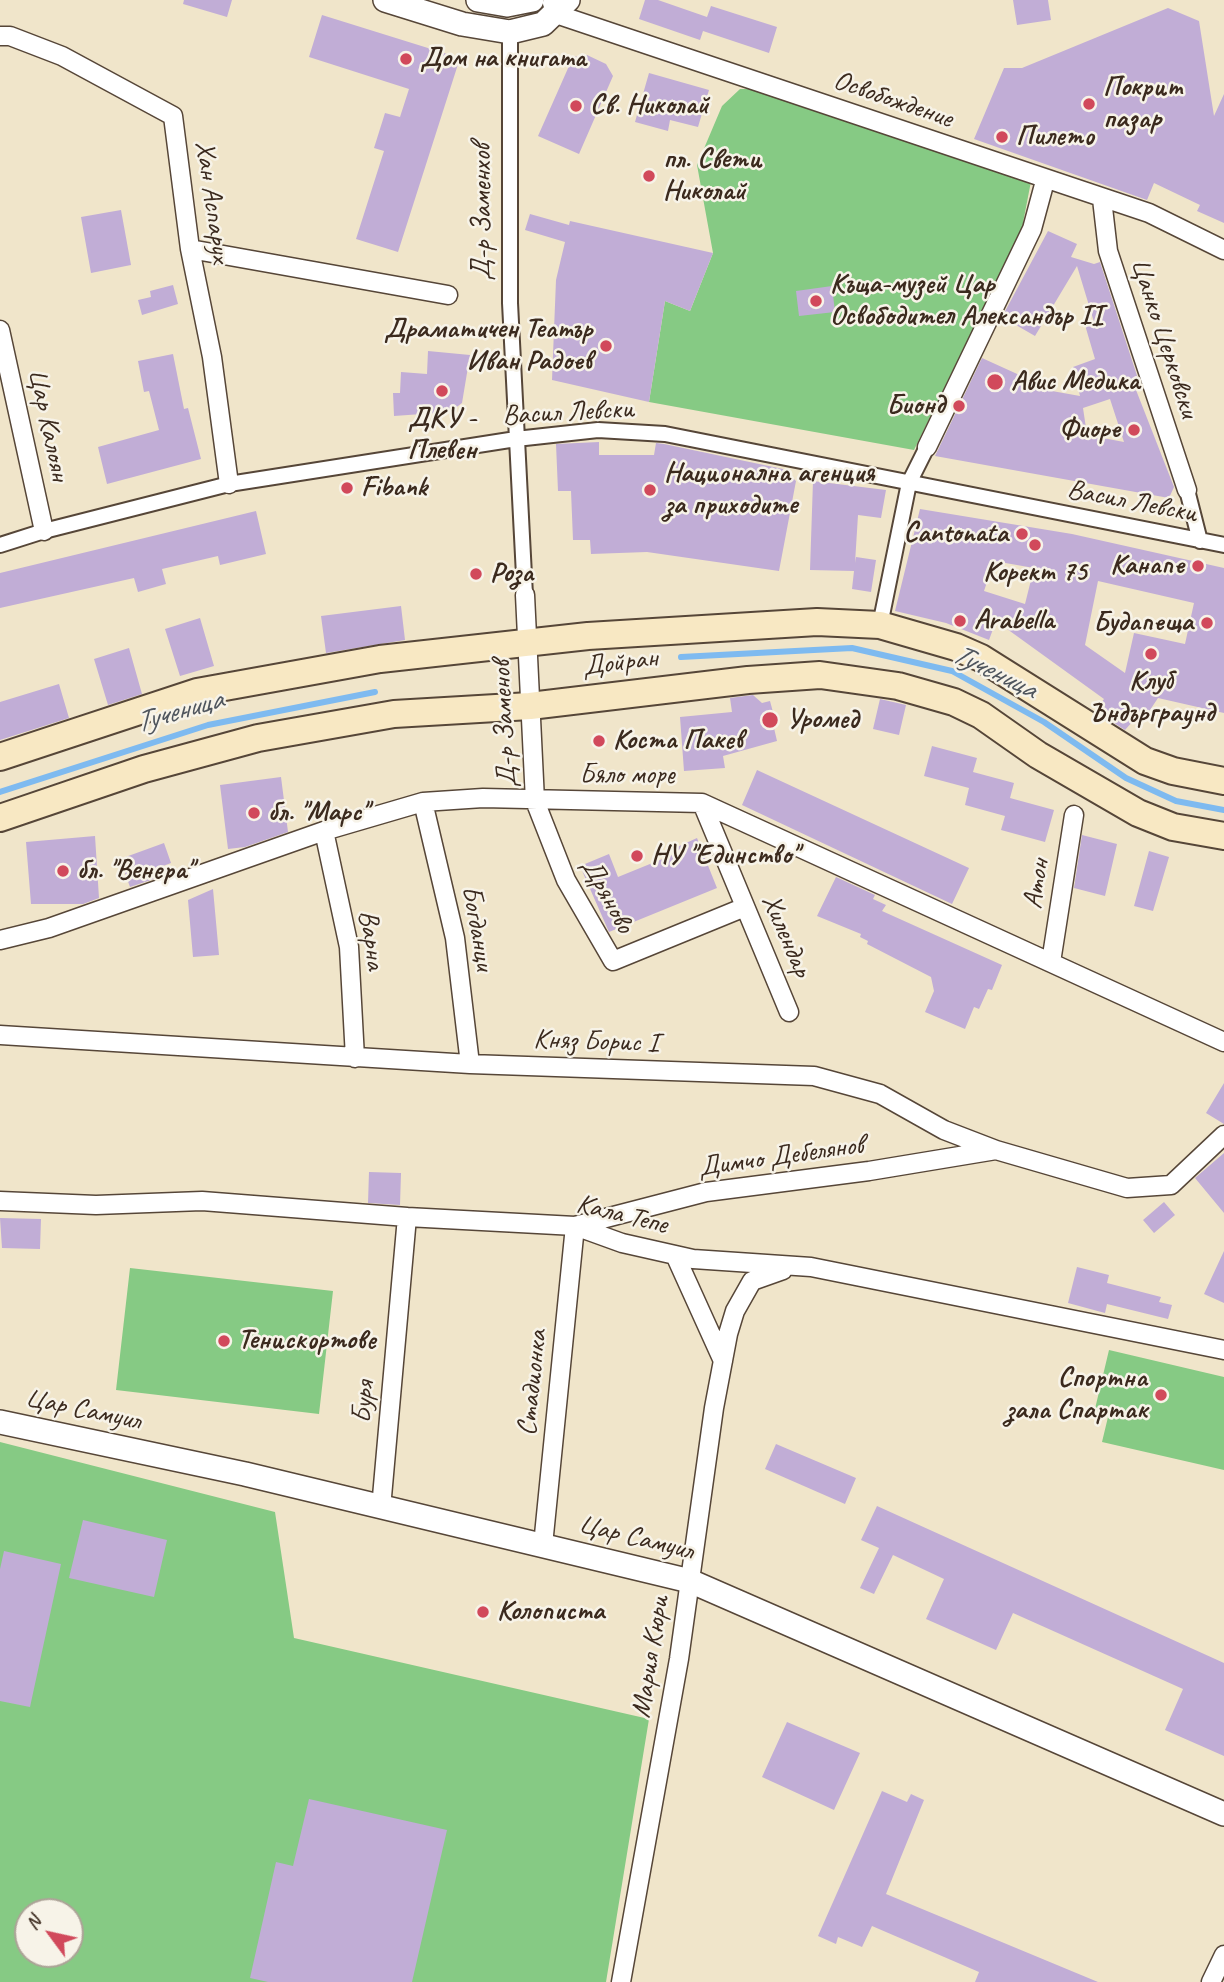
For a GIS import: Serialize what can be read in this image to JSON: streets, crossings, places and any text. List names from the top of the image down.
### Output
{
  "streets": {
    "main road": ["Дойран"],
    "street": [
      "Освобождение",
      "Хан Аспарух",
      "Д-р Заменхов",
      "Цанко Церковски",
      "Васил Левски",
      "Цар Калоян",
      "Д-р Заменов",
      "Бяло море",
      "Атон",
      "Дряново",
      "Богданци",
      "Хилендар",
      "Варна",
      "Княз Борис I",
      "Димчо Дебелянов",
      "Кала Тепе",
      "Стадионка",
      "Буря",
      "Цар Самуил",
      "Мария Кюри"
    ]
  },
  "crossings": [
    ["Освобождение", "Цанко Церковски"],
    ["Хан Аспарух", "Васил Левски"],
    ["Д-р Заменхов", "Васил Левски"],
    ["Д-р Заменхов", "Дойран"],
    ["Д-р Заменхов", "Д-р Заменов"],
    ["Васил Левски", "Цар Калоян"],
    ["Дойран", "Д-р Заменов"],
    ["Д-р Заменов", "Бяло море"],
    ["Д-р Заменов", "Дряново"],
    ["Бяло море", "Атон"],
    ["Бяло море", "Дряново"],
    ["Бяло море", "Богданци"],
    ["Бяло море", "Хилендар"],
    ["Бяло море", "Варна"],
    ["Дряново", "Хилендар"],
    ["Богданци", "Княз Борис I"],
    ["Варна", "Княз Борис I"],
    ["Княз Борис I", "Димчо Дебелянов"],
    ["Димчо Дебелянов", "Кала Тепе"],
    ["Димчо Дебелянов", "Стадионка"],
    ["Кала Тепе", "Стадионка"],
    ["Кала Тепе", "Буря"],
    ["Кала Тепе", "Мария Кюри"],
    ["Стадионка", "Цар Самуил"],
    ["Буря", "Цар Самуил"],
    ["Цар Самуил", "Мария Кюри"]
  ],
  "water": ["Тученица"],
  "places": [
    "Дом на книгата",
    "Покрит пазар",
    "Св. Николай",
    "Пилето",
    "пл. Свети Николай",
    "Къща-музей Цар Освободител Александър II",
    "Драматичен Театър Иван Радоев",
    "Авис Медика",
    "ДКУ - Плевен",
    "Бионд",
    "Фиоре",
    "Fibank",
    "Национална агенция за приходите",
    "Cantonata",
    "Корект 75",
    "Канапе",
    "Роза",
    "Arabella",
    "Будапеща",
    "Клуб Ъндърграунд",
    "Уромед",
    "Коста Пакев",
    "бл. \"Марс\"",
    "НУ \"Единство\"",
    "бл. \"Венера\"",
    "Тенискортове",
    "Спортна зала Спартак",
    "Колописта"
  ],
  "north": "top left"
}
